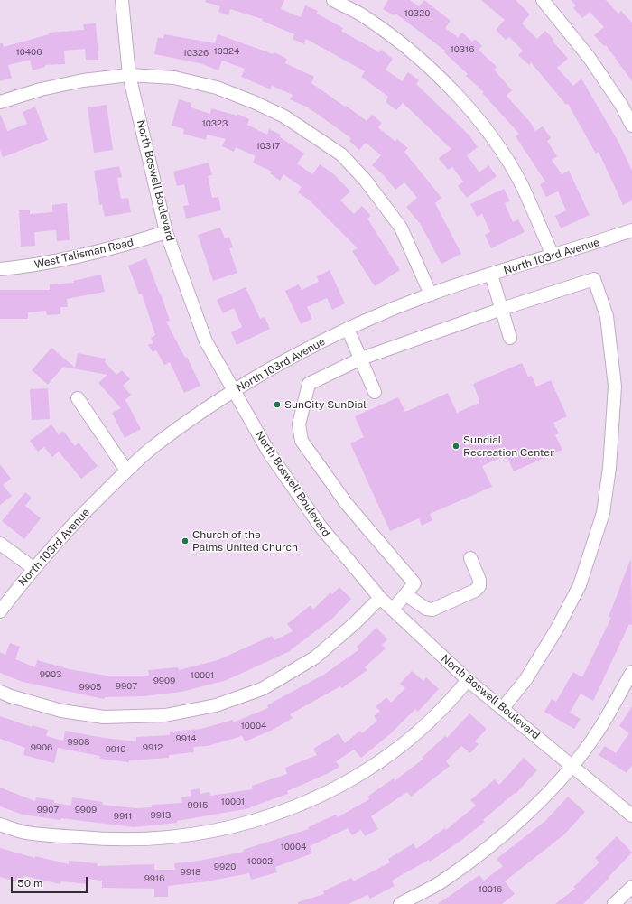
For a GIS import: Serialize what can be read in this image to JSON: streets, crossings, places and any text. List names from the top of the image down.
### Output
{
  "streets": {
    "street": ["North Boswell Boulevard", "West Talisman Road", "North 103rd Avenue"]
  },
  "crossings": [
    ["North Boswell Boulevard", "West Talisman Road"],
    ["North Boswell Boulevard", "North 103rd Avenue"]
  ],
  "places": ["SunCity SunDial", "Sundial Recreation Center", "Church of the Palms United Church"],
  "house_numbers": [
    "10320",
    "10316",
    "10324",
    "10406",
    "10326",
    "10323",
    "10317",
    "9903",
    "10001",
    "9909",
    "9907",
    "9905",
    "10004",
    "9914",
    "9908",
    "9906",
    "9912",
    "9910",
    "10001",
    "9915",
    "9907",
    "9909",
    "9913",
    "9911",
    "10004",
    "10002",
    "9920",
    "9918",
    "9916",
    "10016"
  ],
  "scale_bar": "50 m"
}
